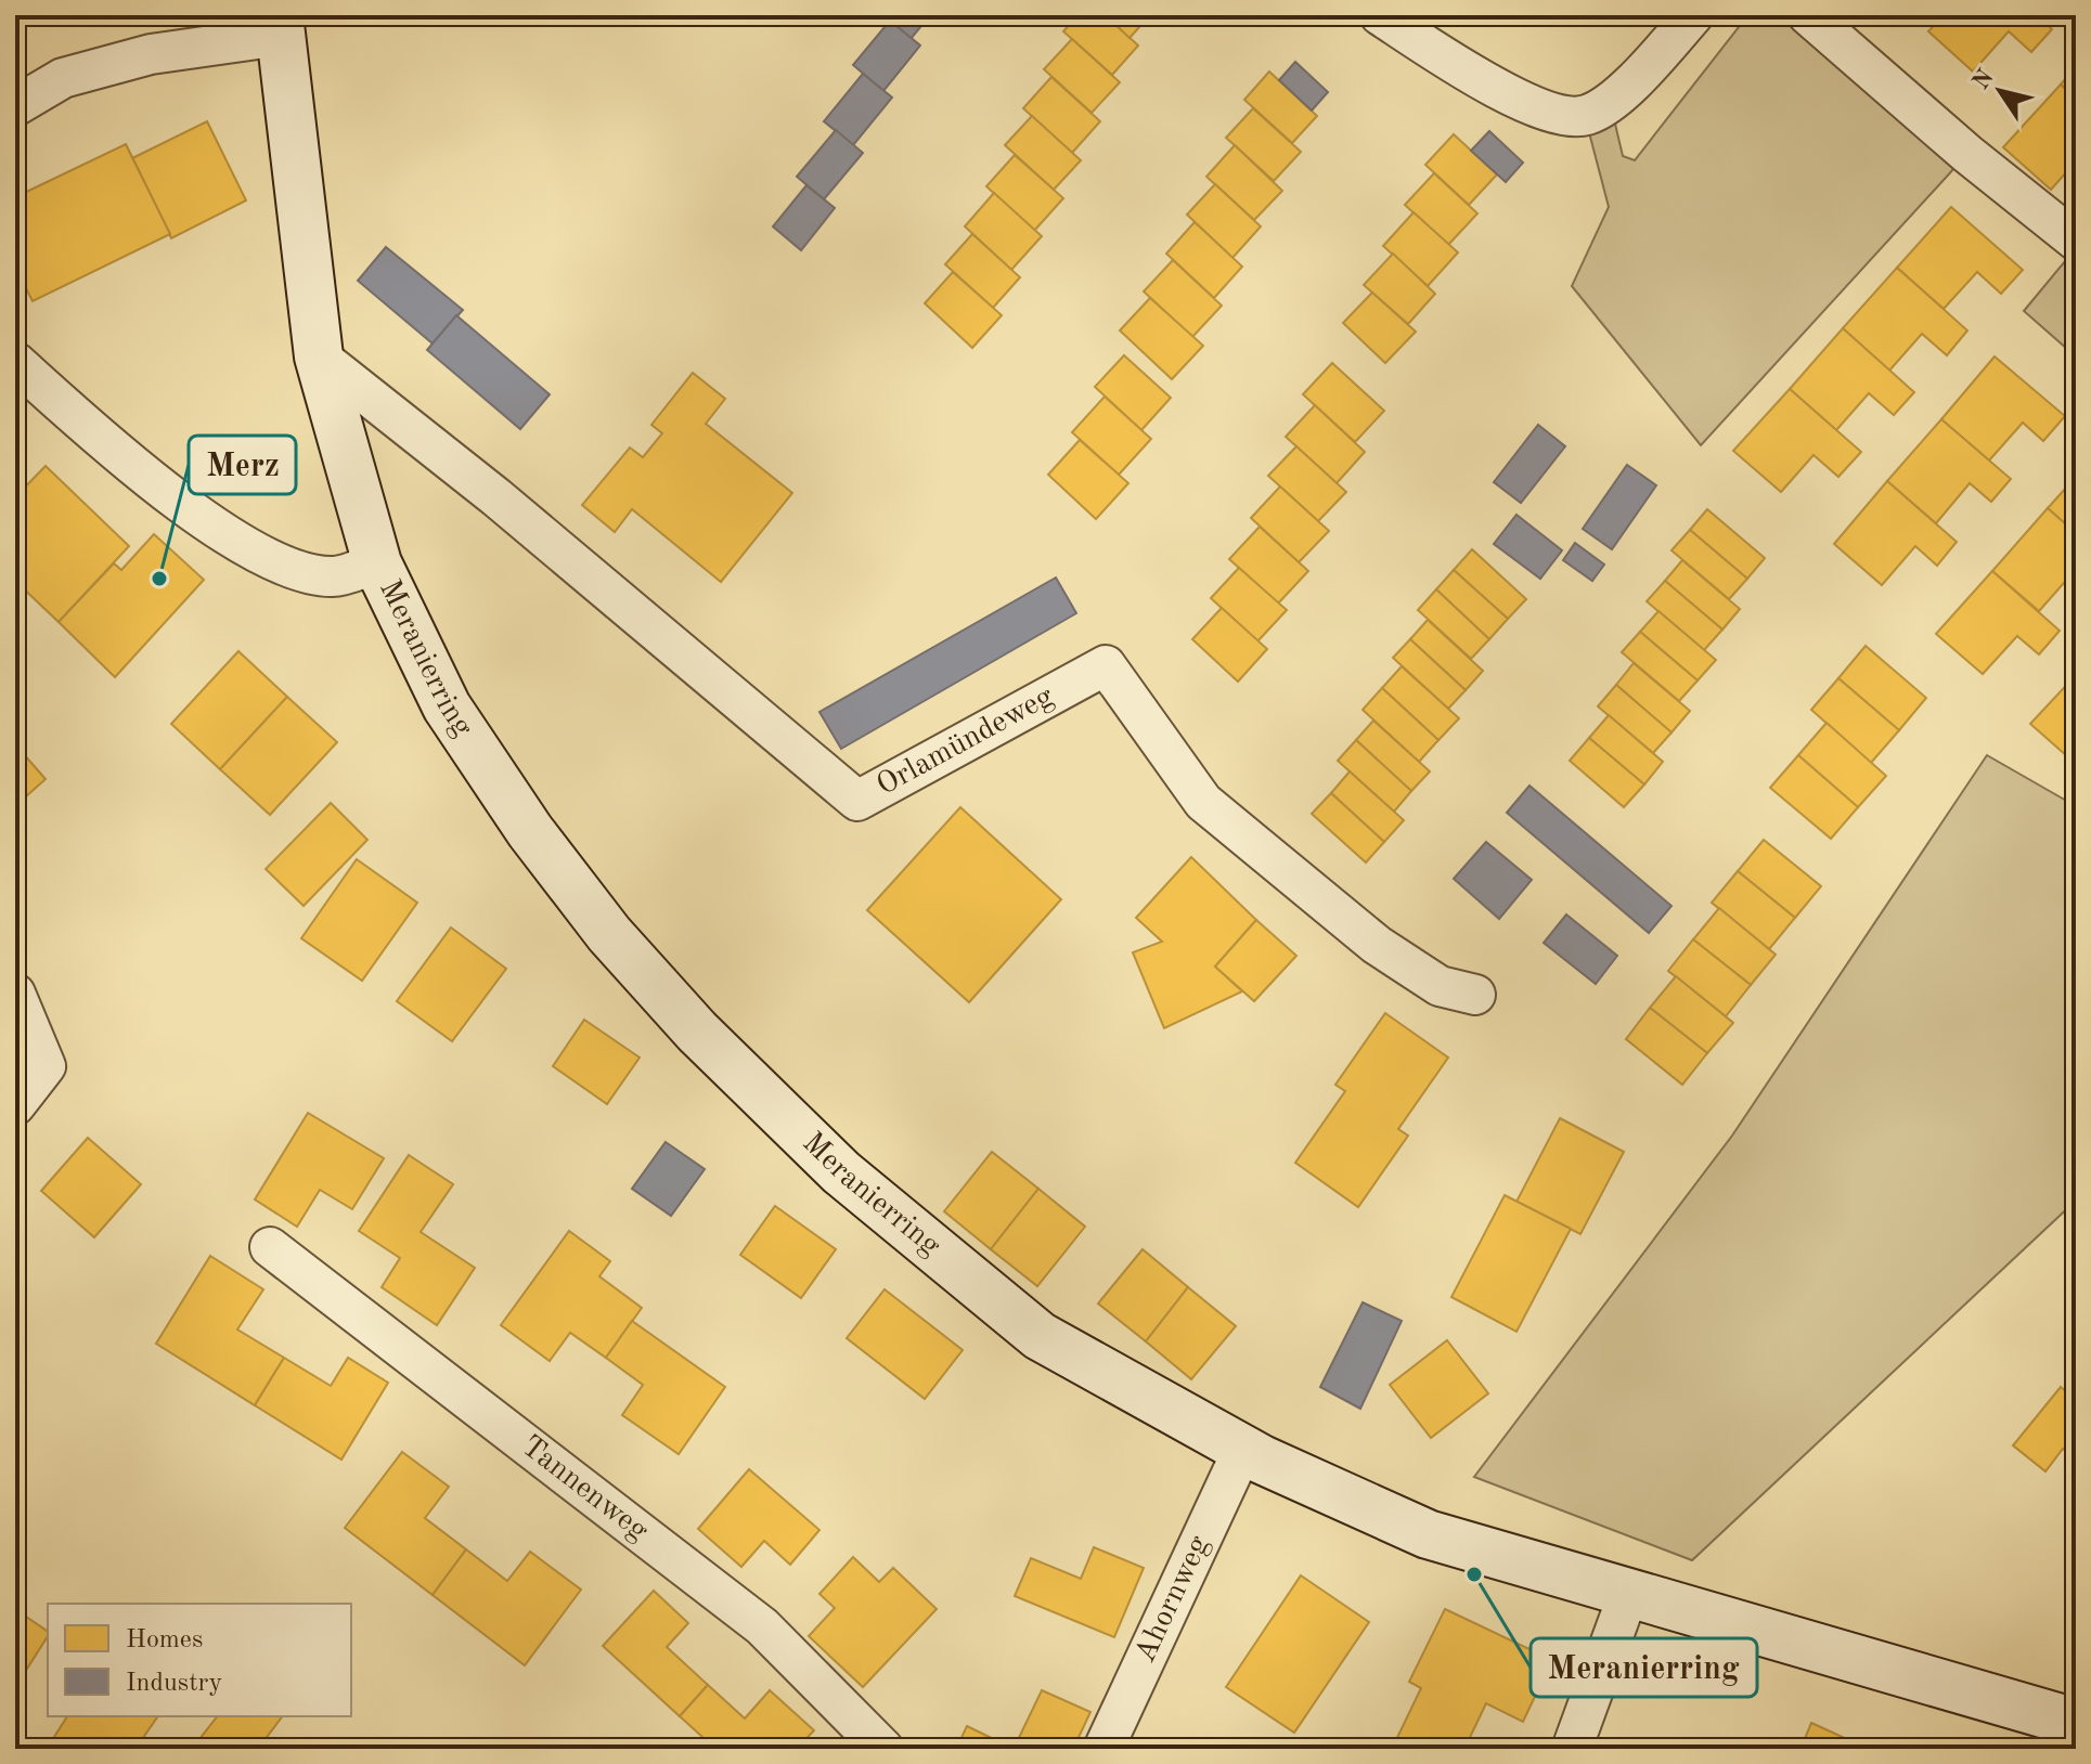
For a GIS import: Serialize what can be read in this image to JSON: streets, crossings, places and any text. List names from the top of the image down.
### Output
{
  "streets": {
    "street": [
      "Meranierring",
      "Orlamündeweg",
      "Tannenweg",
      "Ahornweg"
    ]
  },
  "crossings": [
    ["Meranierring", "Orlamündeweg"],
    ["Meranierring", "Ahornweg"]
  ],
  "places": ["Merz", "Meranierring"],
  "legend": ["Homes", "Industry"],
  "north": "top left"
}
